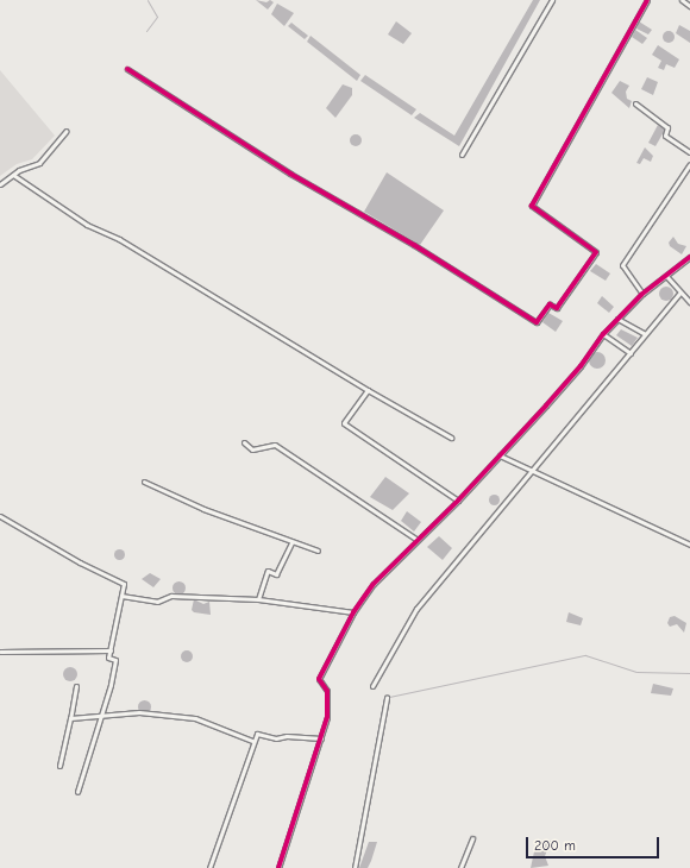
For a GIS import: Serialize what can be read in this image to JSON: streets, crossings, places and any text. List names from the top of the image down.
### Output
{
  "scale_bar": "200 m"
}
